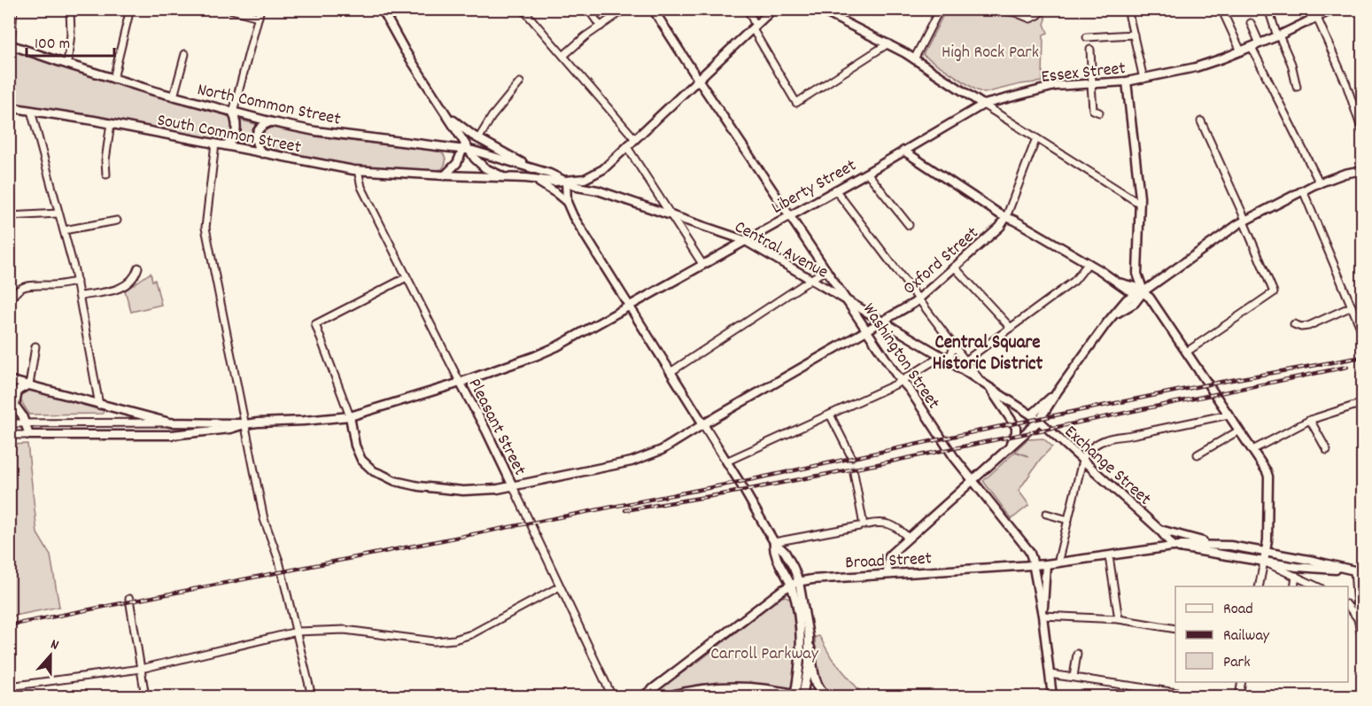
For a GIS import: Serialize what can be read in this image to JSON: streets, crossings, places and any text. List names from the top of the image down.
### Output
{
  "streets": {
    "main road": [
      "Essex Street",
      "North Common Street",
      "South Common Street",
      "Liberty Street",
      "Central Avenue",
      "Oxford Street",
      "Washington Street",
      "Pleasant Street",
      "Exchange Street",
      "Broad Street"
    ]
  },
  "crossings": [
    ["Essex Street", "Liberty Street"],
    ["North Common Street", "Central Avenue"],
    ["South Common Street", "Central Avenue"],
    ["South Common Street", "Pleasant Street"],
    ["Liberty Street", "Central Avenue"],
    ["Liberty Street", "Oxford Street"],
    ["Liberty Street", "Washington Street"],
    ["Liberty Street", "Pleasant Street"],
    ["Central Avenue", "Oxford Street"],
    ["Central Avenue", "Washington Street"],
    ["Central Avenue", "Exchange Street"],
    ["Oxford Street", "Washington Street"],
    ["Oxford Street", "Pleasant Street"],
    ["Washington Street", "Broad Street"],
    ["Exchange Street", "Broad Street"]
  ],
  "districts": ["Central Square Historic District"],
  "parks": ["High Rock Park", "Carroll Parkway"],
  "legend": ["Road", "Railway", "Park"],
  "scale_bar": "100 m",
  "north": "top"
}
